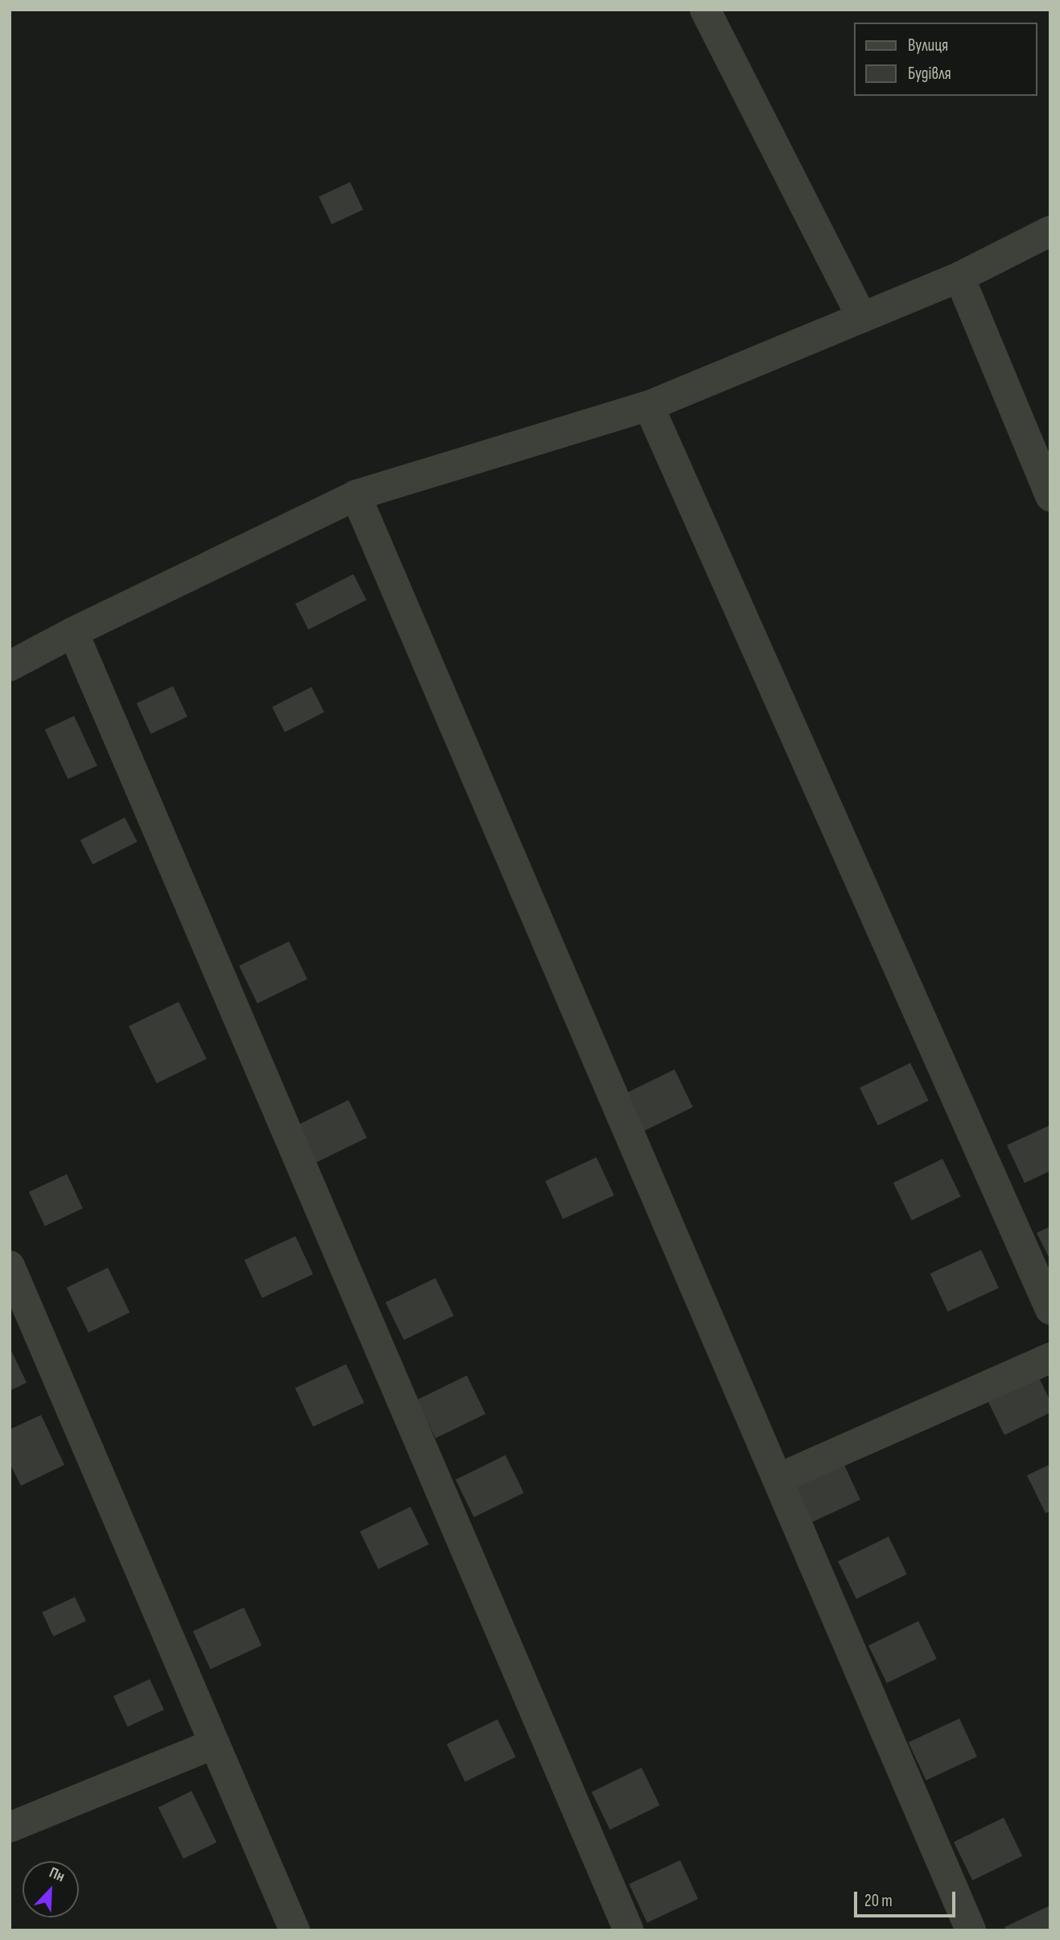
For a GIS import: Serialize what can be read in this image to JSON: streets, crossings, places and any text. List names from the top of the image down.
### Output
{
  "legend": ["Вулиця", "Будівля"],
  "scale_bar": "20 m",
  "north": "top right"
}
